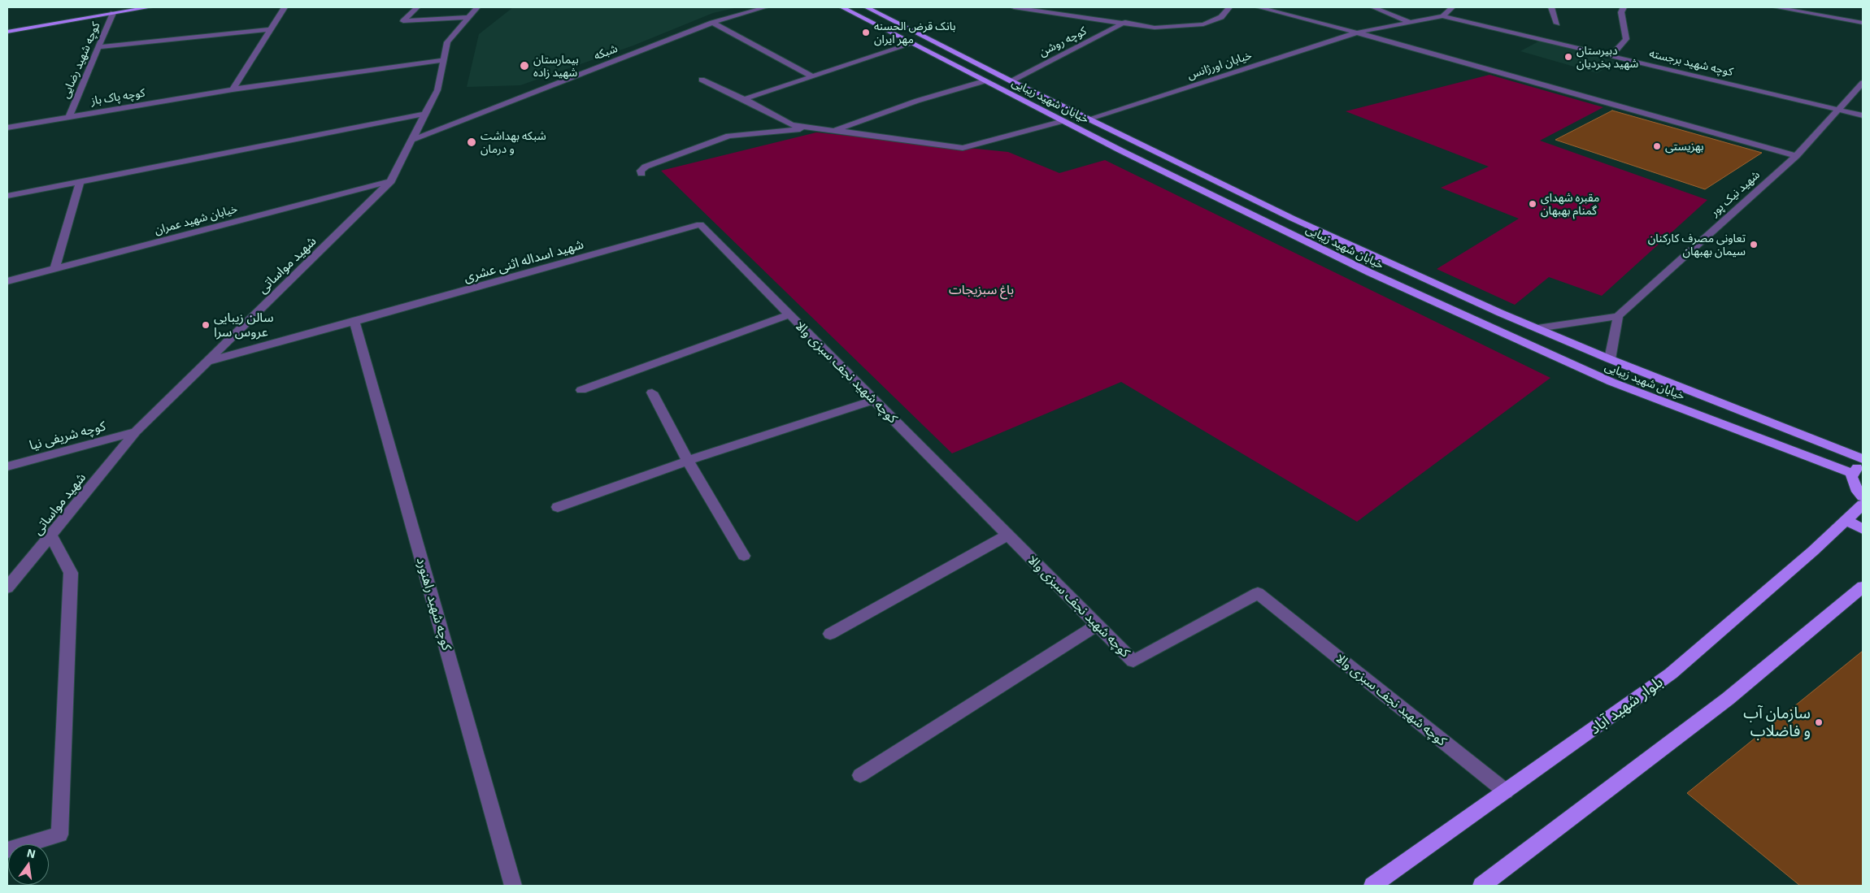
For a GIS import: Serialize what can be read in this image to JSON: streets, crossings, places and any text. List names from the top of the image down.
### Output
{
  "streets": {
    "main road": ["خیابان شهید زیبایی", "بلوار شهید آباد"],
    "street": [
      "کوچه روشن",
      "شبکه",
      "کوچه شهید رضایی",
      "کوچه شهید برجسته",
      "خیابان اورژانس",
      "کوچه پاک باز",
      "شهید نیک پور",
      "خیابان شهید عمران",
      "شهید اسداله اثنی عشری",
      "شهید مواساتی",
      "کوچه شهید نجف سبزی والا",
      "کوچه شریفی نیا",
      "کوچه شهید راهنورد"
    ]
  },
  "crossings": [
    ["کوچه روشن", "خیابان شهید زیبایی"],
    ["شبکه", "شهید مواساتی"],
    ["کوچه شهید رضایی", "کوچه پاک باز"],
    ["کوچه شهید برجسته", "خیابان اورژانس"],
    ["کوچه شهید برجسته", "شهید نیک پور"],
    ["خیابان اورژانس", "خیابان شهید زیبایی"],
    ["کوچه پاک باز", "شهید مواساتی"],
    ["خیابان شهید عمران", "شهید مواساتی"],
    ["شهید اسداله اثنی عشری", "شهید مواساتی"],
    ["شهید اسداله اثنی عشری", "کوچه شهید نجف سبزی والا"],
    ["شهید اسداله اثنی عشری", "کوچه شهید راهنورد"],
    ["شهید مواساتی", "کوچه شریفی نیا"],
    ["کوچه شهید نجف سبزی والا", "بلوار شهید آباد"]
  ],
  "parks": ["باغ سبزیجات"],
  "places": [
    "بانک قرض الحسنه مهر ایران",
    "دبیرستان شهید بخردیان",
    "بیمارستان شهید زاده",
    "شبکه بهداشت و درمان",
    "بهزیستی",
    "مقبره شهدای گمنام بهبهان",
    "تعاونی مصرف کارکنان سیمان بهبهان",
    "سالن زیبایی عروس سرا",
    "سازمان آب و فاضلاب"
  ],
  "north": "top"
}
